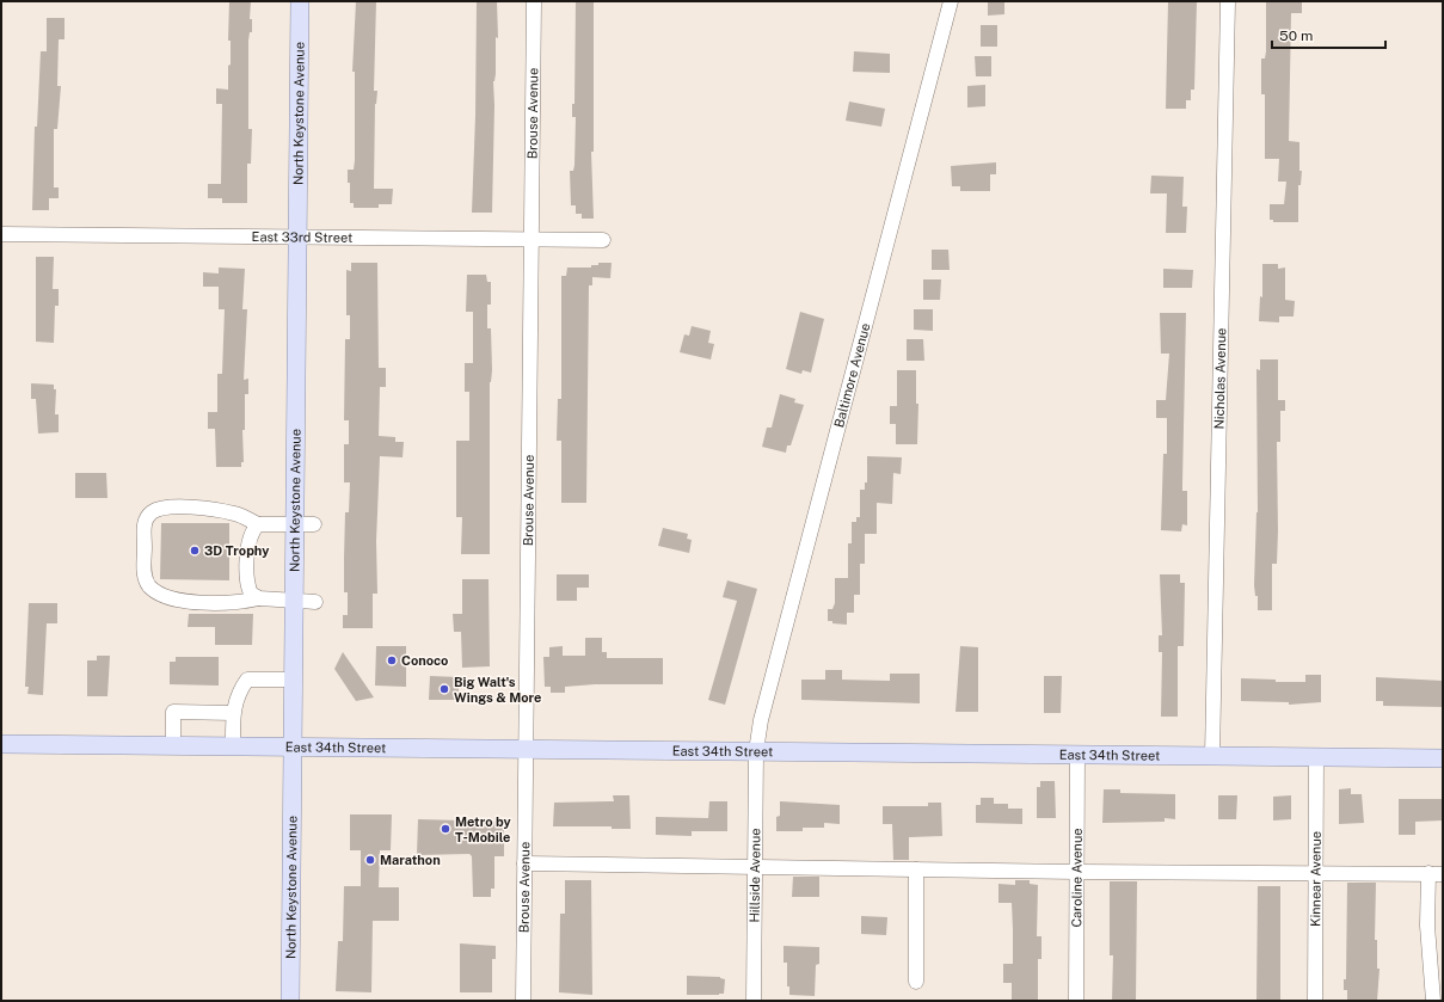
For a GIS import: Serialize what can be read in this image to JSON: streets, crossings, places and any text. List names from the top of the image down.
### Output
{
  "streets": {
    "main road": ["North Keystone Avenue", "East 34th Street"],
    "street": [
      "Brouse Avenue",
      "East 33rd Street",
      "Baltimore Avenue",
      "Nicholas Avenue",
      "Hillside Avenue",
      "Caroline Avenue",
      "Kinnear Avenue"
    ]
  },
  "crossings": [
    ["North Keystone Avenue", "East 33rd Street"],
    ["North Keystone Avenue", "East 34th Street"],
    ["Brouse Avenue", "East 33rd Street"],
    ["Brouse Avenue", "East 34th Street"],
    ["Baltimore Avenue", "East 34th Street"],
    ["Baltimore Avenue", "Hillside Avenue"],
    ["Nicholas Avenue", "East 34th Street"],
    ["East 34th Street", "Hillside Avenue"],
    ["East 34th Street", "Caroline Avenue"],
    ["East 34th Street", "Kinnear Avenue"]
  ],
  "places": [
    "3D Trophy",
    "Conoco",
    "Big Walt's Wings & More",
    "Metro by T-Mobile",
    "Marathon"
  ],
  "scale_bar": "50 m"
}
